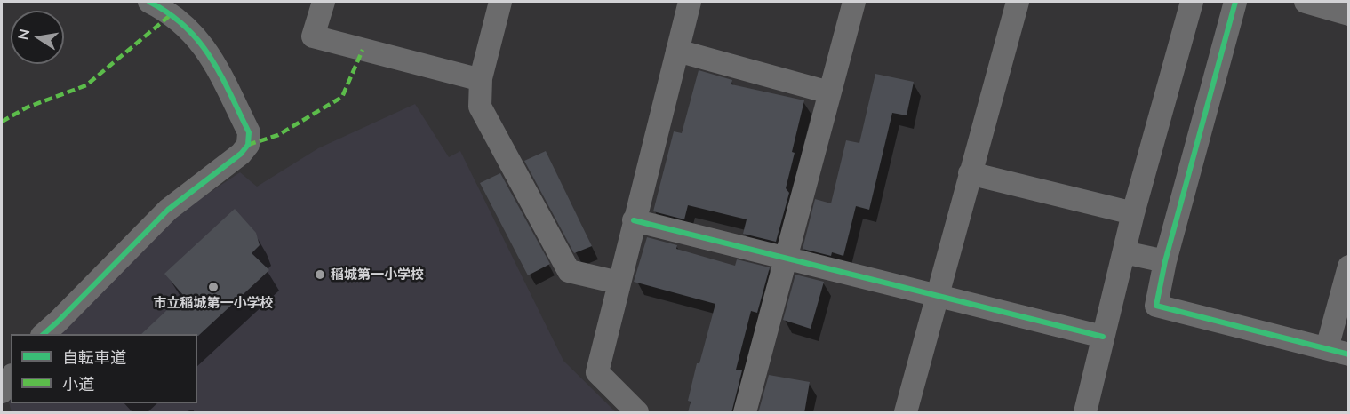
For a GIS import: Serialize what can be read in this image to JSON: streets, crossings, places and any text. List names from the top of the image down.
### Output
{
  "places": ["稲城第一小学校", "市立稲城第一小学校"],
  "legend": ["自転車道", "小道"],
  "north": "left"
}
